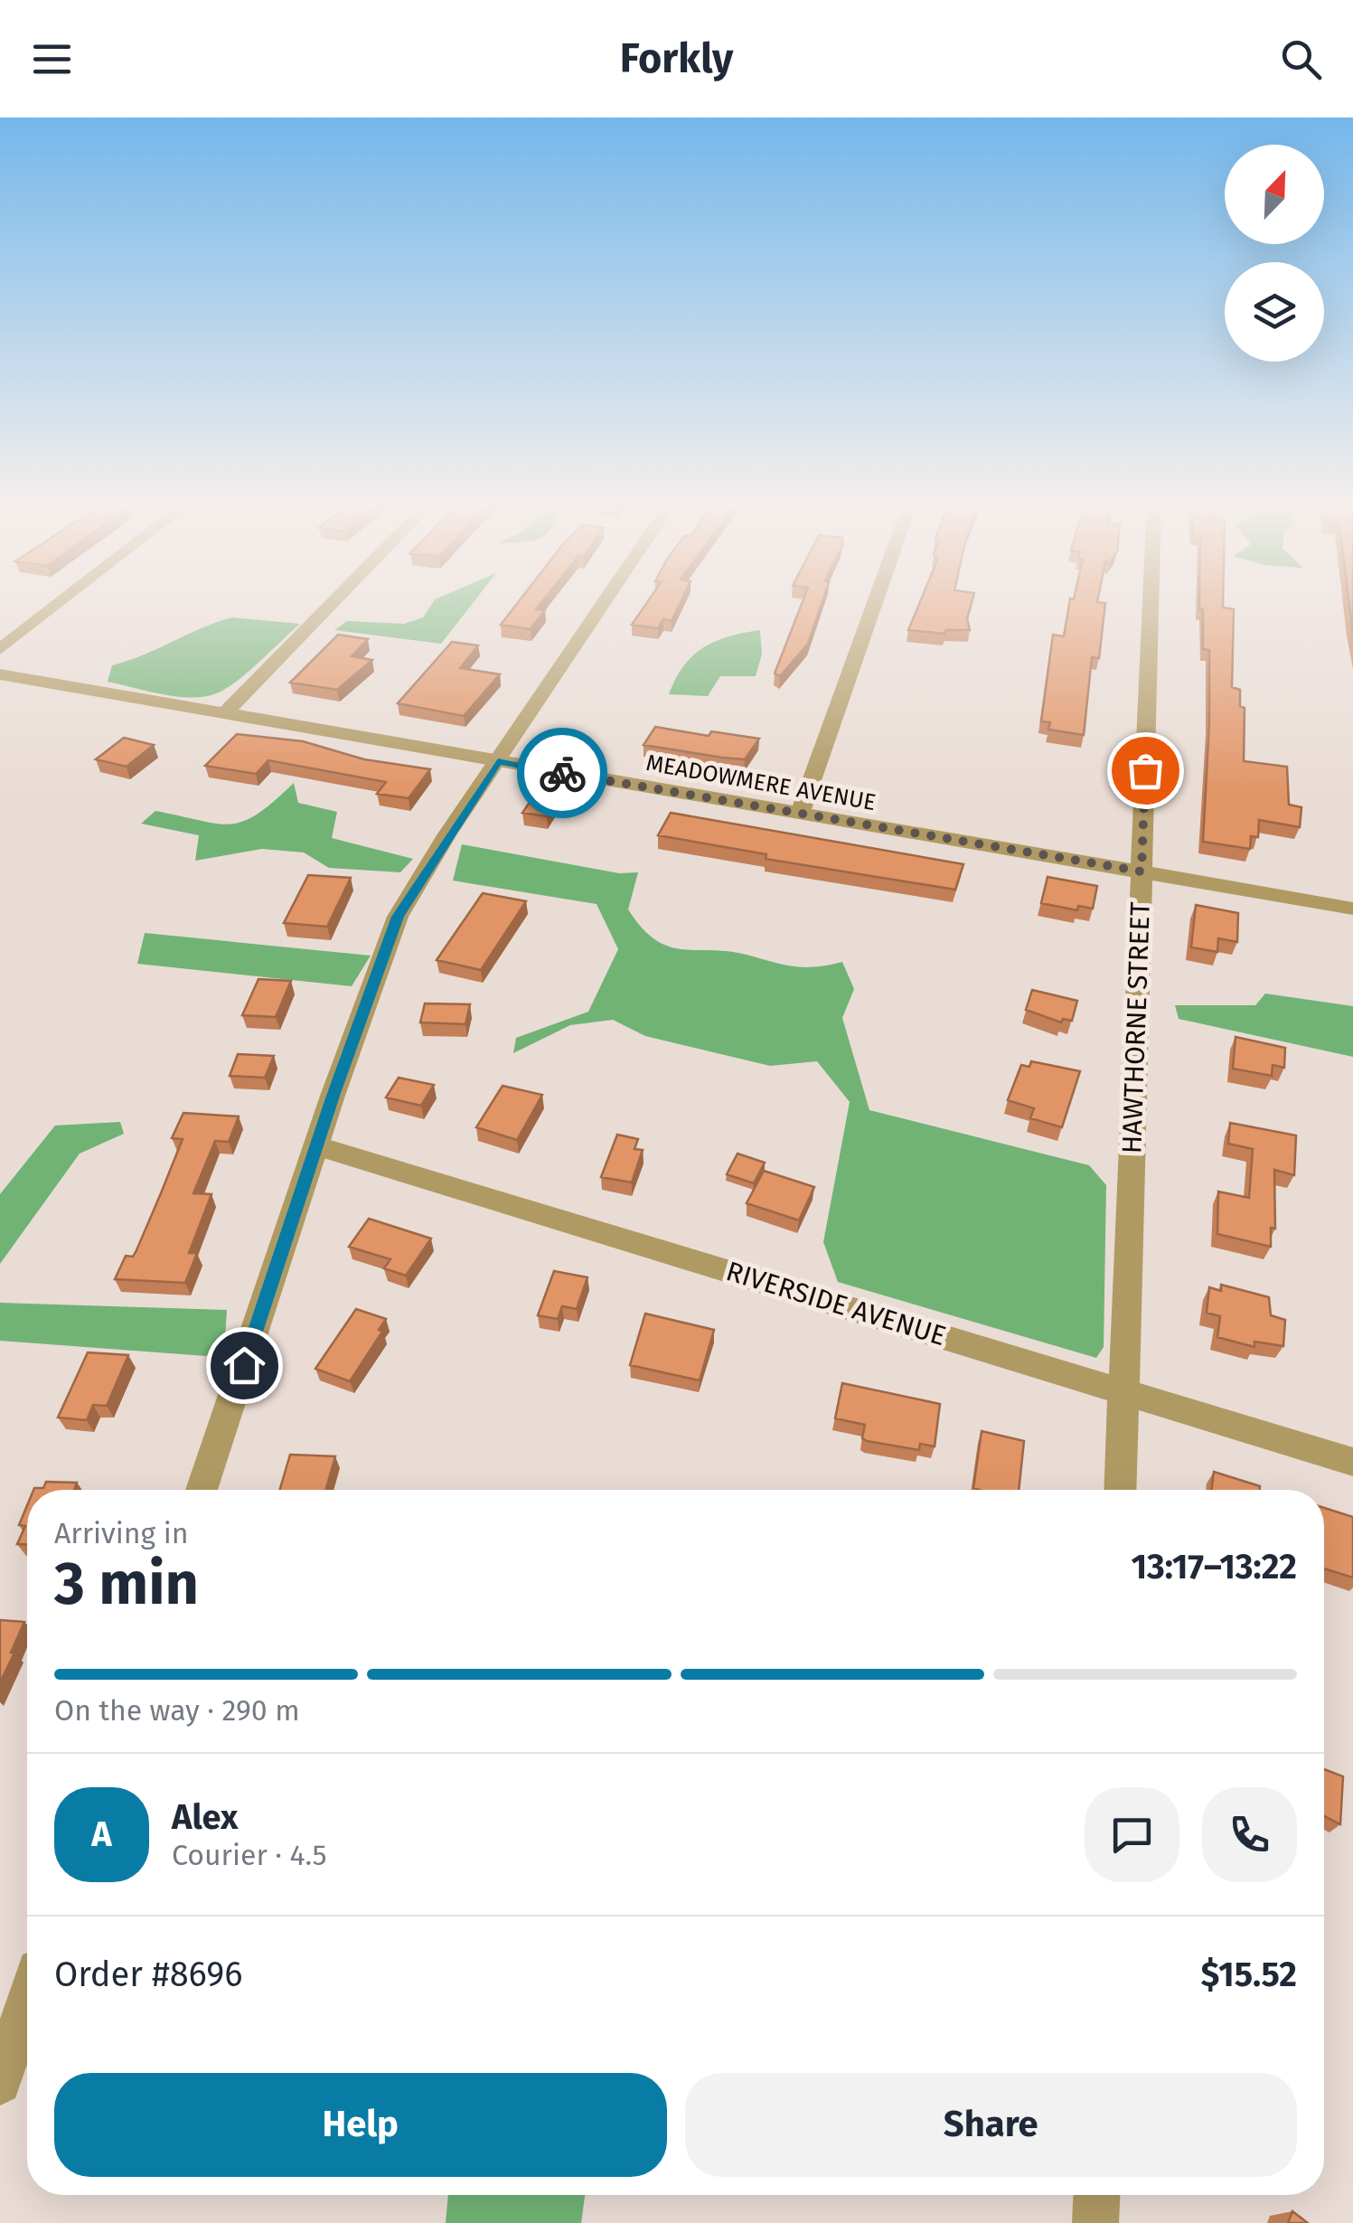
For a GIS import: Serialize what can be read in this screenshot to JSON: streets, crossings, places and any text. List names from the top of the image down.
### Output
{
  "streets": {
    "street": ["MEADOWMERE AVENUE", "HAWTHORNE STREET", "RIVERSIDE AVENUE"]
  },
  "crossings": [
    ["MEADOWMERE AVENUE", "HAWTHORNE STREET"],
    ["HAWTHORNE STREET", "RIVERSIDE AVENUE"]
  ],
  "north": "top right",
  "page": {
    "header": "Forkly",
    "heading": ["3 min", "Arriving in", "13:17–13:22"],
    "panel": [
      "Alex",
      "Courier · 4.5",
      "Order #8696",
      "$15.52"
    ],
    "bar": "On the way · 290 m",
    "round": "A",
    "buttons": ["Help", "Share"]
  }
}
